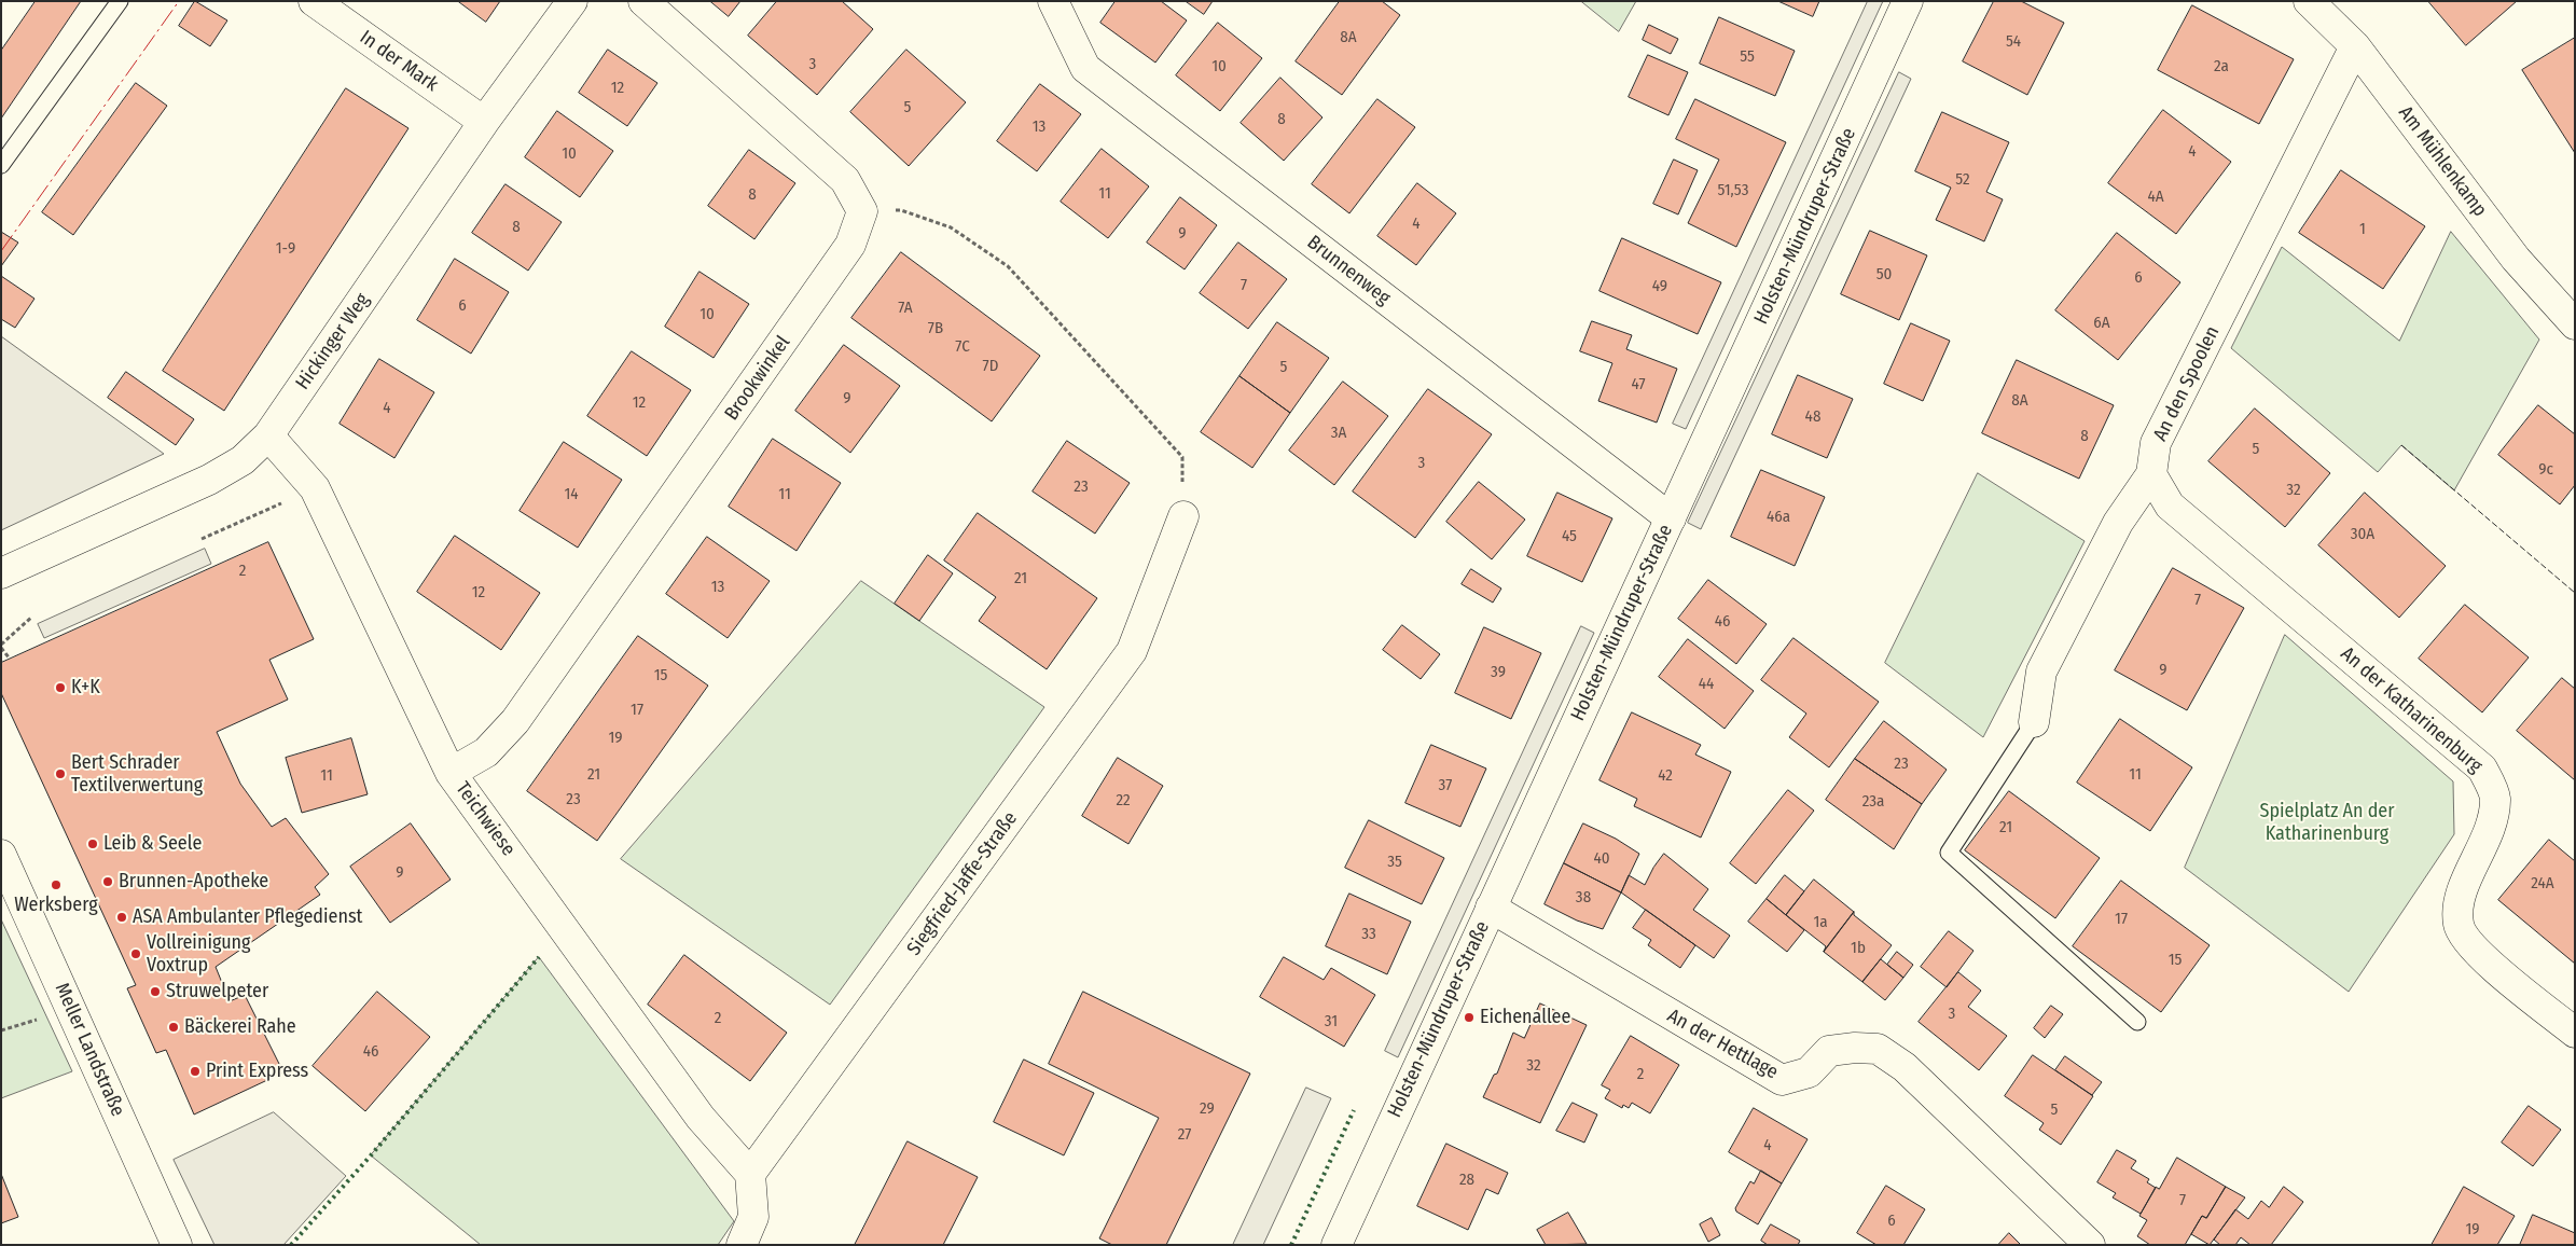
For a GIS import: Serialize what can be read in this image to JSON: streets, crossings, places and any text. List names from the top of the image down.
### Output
{
  "streets": {
    "street": [
      "In der Mark",
      "Am Mühlenkamp",
      "Holsten-Mündruper-Straße",
      "Brunnenweg",
      "Hickinger Weg",
      "Brookwinkel",
      "An den Spoolen",
      "An der Katharinenburg",
      "Teichwiese",
      "Siegfried-Jaffe-Straße",
      "An der Hettlage",
      "Meller Landstraße"
    ]
  },
  "crossings": [
    ["In der Mark", "Hickinger Weg"],
    ["Am Mühlenkamp", "An den Spoolen"],
    ["Holsten-Mündruper-Straße", "Brunnenweg"],
    ["Holsten-Mündruper-Straße", "An der Hettlage"],
    ["Hickinger Weg", "Teichwiese"],
    ["Brookwinkel", "Teichwiese"],
    ["An den Spoolen", "An der Katharinenburg"],
    ["Teichwiese", "Siegfried-Jaffe-Straße"]
  ],
  "parks": ["Spielplatz An der Katharinenburg"],
  "places": [
    "K+K",
    "Bert Schrader Textilverwertung",
    "Leib & Seele",
    "Brunnen-Apotheke",
    "Werksberg",
    "ASA Ambulanter Pflegedienst",
    "Vollreinigung Voxtrup",
    "Struwelpeter",
    "Eichenallee",
    "Bäckerei Rahe",
    "Print Express"
  ],
  "house_numbers": [
    "8A",
    "54",
    "55",
    "3",
    "10",
    "2a",
    "12",
    "5",
    "8",
    "13",
    "4",
    "10",
    "52",
    "51,53",
    "11",
    "8",
    "4A",
    "4",
    "8",
    "1",
    "9",
    "1-9",
    "50",
    "6",
    "7",
    "49",
    "6",
    "7A",
    "10",
    "6A",
    "7B",
    "7C",
    "7D",
    "5",
    "47",
    "9",
    "8A",
    "12",
    "4",
    "48",
    "3A",
    "8",
    "5",
    "3",
    "9c",
    "23",
    "32",
    "14",
    "11",
    "46a",
    "30A",
    "45",
    "2",
    "21",
    "13",
    "12",
    "7",
    "46",
    "9",
    "39",
    "15",
    "44",
    "17",
    "19",
    "23",
    "21",
    "11",
    "11",
    "42",
    "37",
    "23",
    "22",
    "23a",
    "21",
    "40",
    "35",
    "9",
    "24A",
    "38",
    "17",
    "1a",
    "33",
    "1b",
    "15",
    "3",
    "2",
    "31",
    "46",
    "32",
    "2",
    "29",
    "5",
    "27",
    "4",
    "28",
    "7",
    "6",
    "19"
  ]
}
